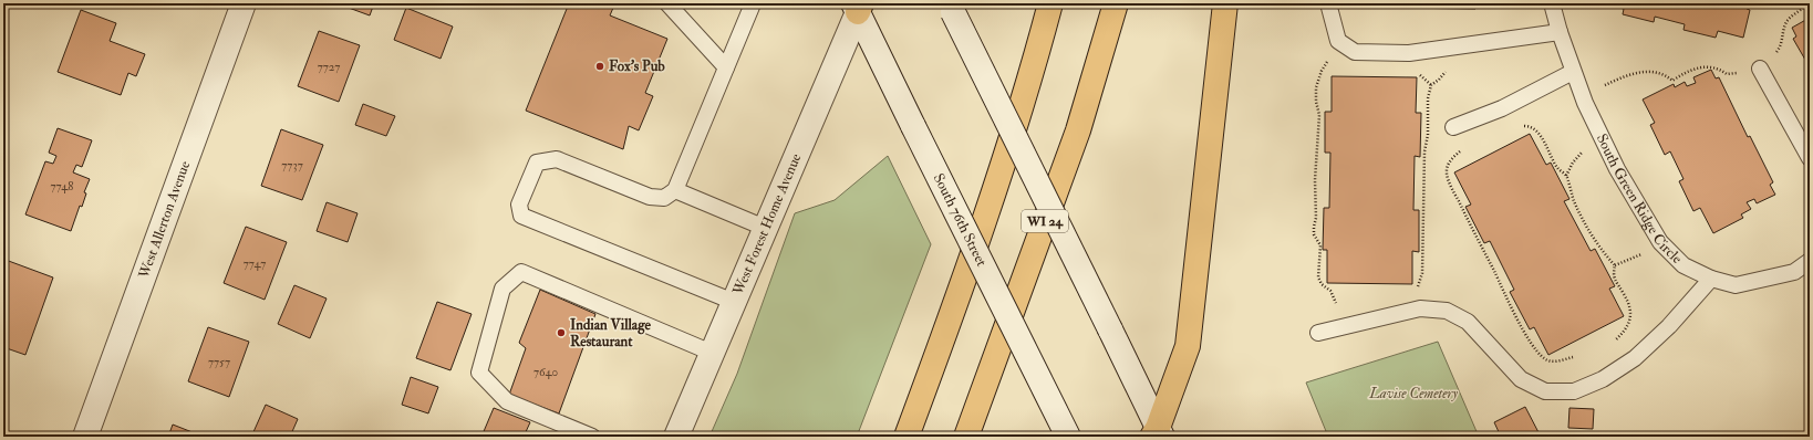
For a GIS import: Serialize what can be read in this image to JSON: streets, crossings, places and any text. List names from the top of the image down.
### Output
{
  "streets": {
    "main road": [
      "West Allerton Avenue",
      "South 76th Street",
      "WI 24",
      "West Forest Home Avenue"
    ],
    "lane": ["South Green Ridge Circle"]
  },
  "crossings": [
    ["South 76th Street", "West Forest Home Avenue"]
  ],
  "parks": ["Lavise Cemetery"],
  "places": ["Fox’s Pub", "Indian Village Restaurant"],
  "house_numbers": [
    "7727",
    "7737",
    "7748",
    "7747",
    "7757",
    "7640"
  ]
}
